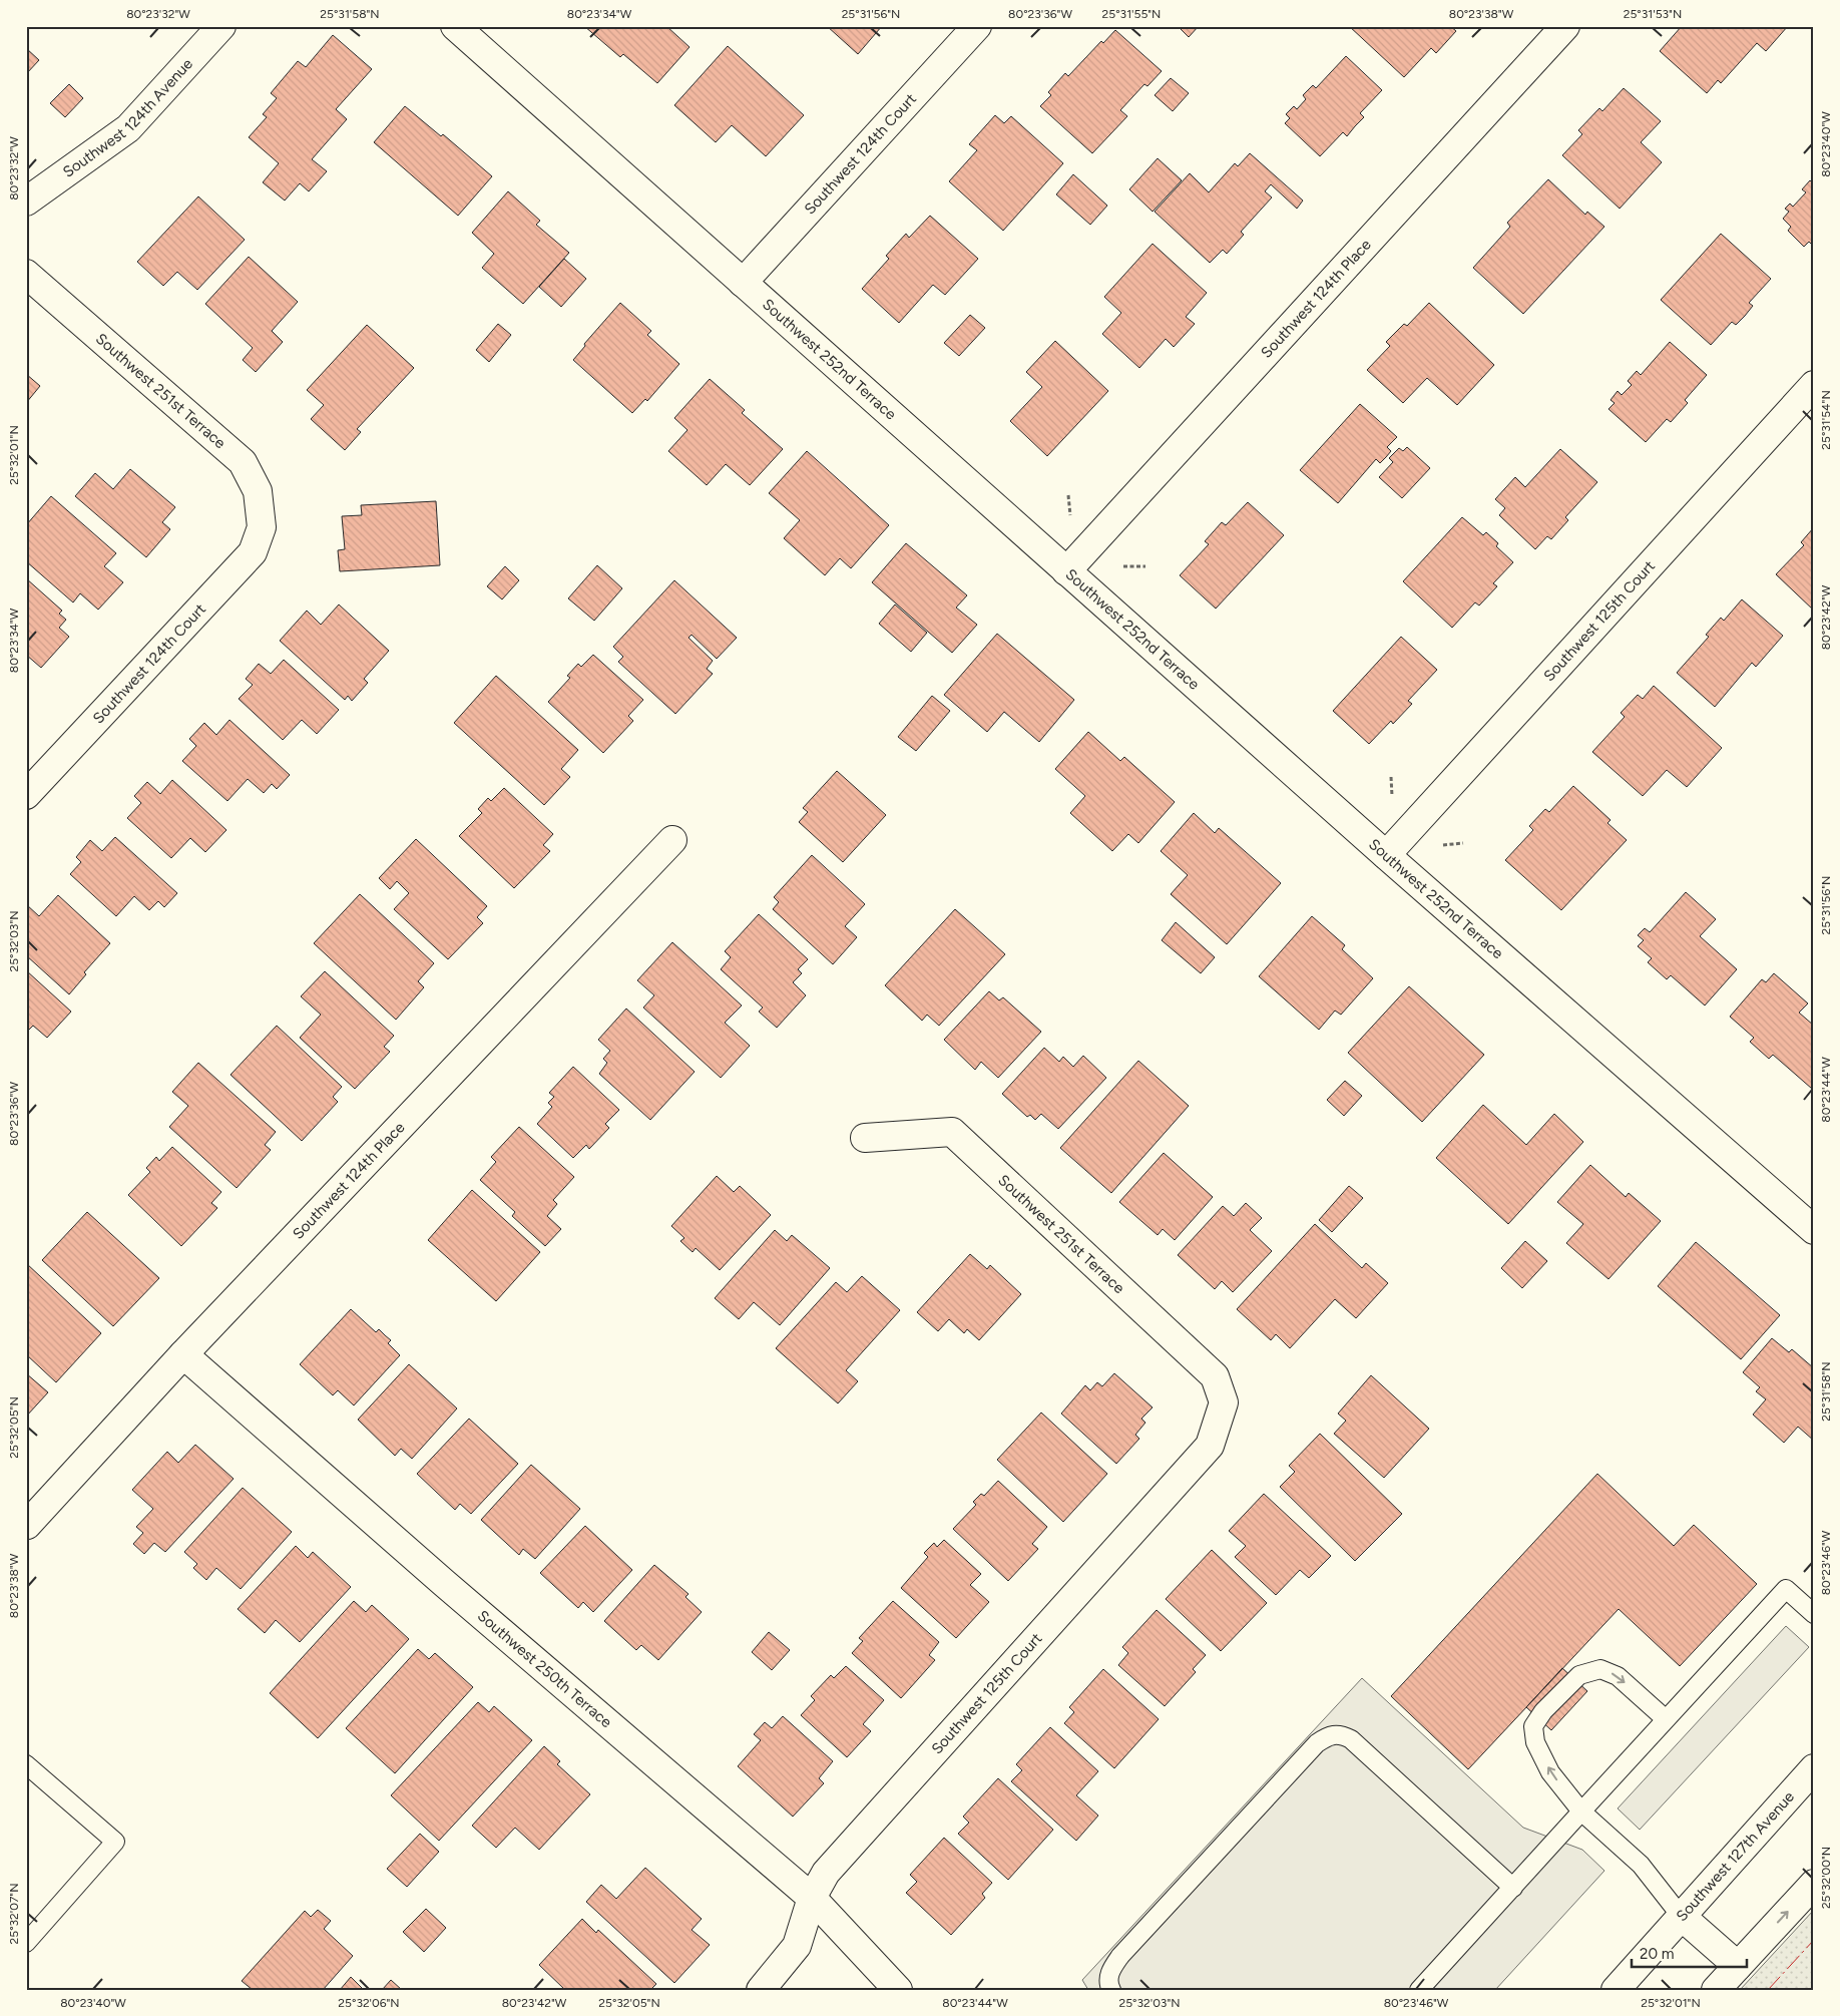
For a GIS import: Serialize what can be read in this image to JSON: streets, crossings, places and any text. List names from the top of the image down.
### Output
{
  "streets": {
    "street": [
      "Southwest 124th Avenue",
      "Southwest 124th Court",
      "Southwest 124th Place",
      "Southwest 252nd Terrace",
      "Southwest 251st Terrace",
      "Southwest 125th Court",
      "Southwest 250th Terrace",
      "Southwest 127th Avenue"
    ]
  },
  "crossings": [
    ["Southwest 124th Court", "Southwest 252nd Terrace"],
    ["Southwest 124th Court", "Southwest 251st Terrace"],
    ["Southwest 124th Place", "Southwest 252nd Terrace"],
    ["Southwest 124th Place", "Southwest 250th Terrace"],
    ["Southwest 252nd Terrace", "Southwest 125th Court"],
    ["Southwest 251st Terrace", "Southwest 125th Court"],
    ["Southwest 125th Court", "Southwest 250th Terrace"]
  ],
  "scale_bar": "20 m",
  "coordinates": [
    "80°23'32\"W",
    "25°31'58\"N",
    "80°23'34\"W",
    "25°31'56\"N",
    "80°23'36\"W",
    "25°31'55\"N",
    "80°23'38\"W",
    "25°31'53\"N",
    "80°23'40\"W",
    "25°31'54\"N",
    "25°32'01\"N",
    "80°23'42\"W",
    "25°32'03\"N",
    "80°23'44\"W",
    "25°32'05\"N",
    "80°23'46\"W",
    "25°32'00\"N",
    "25°32'07\"N",
    "25°32'06\"N"
  ]
}
